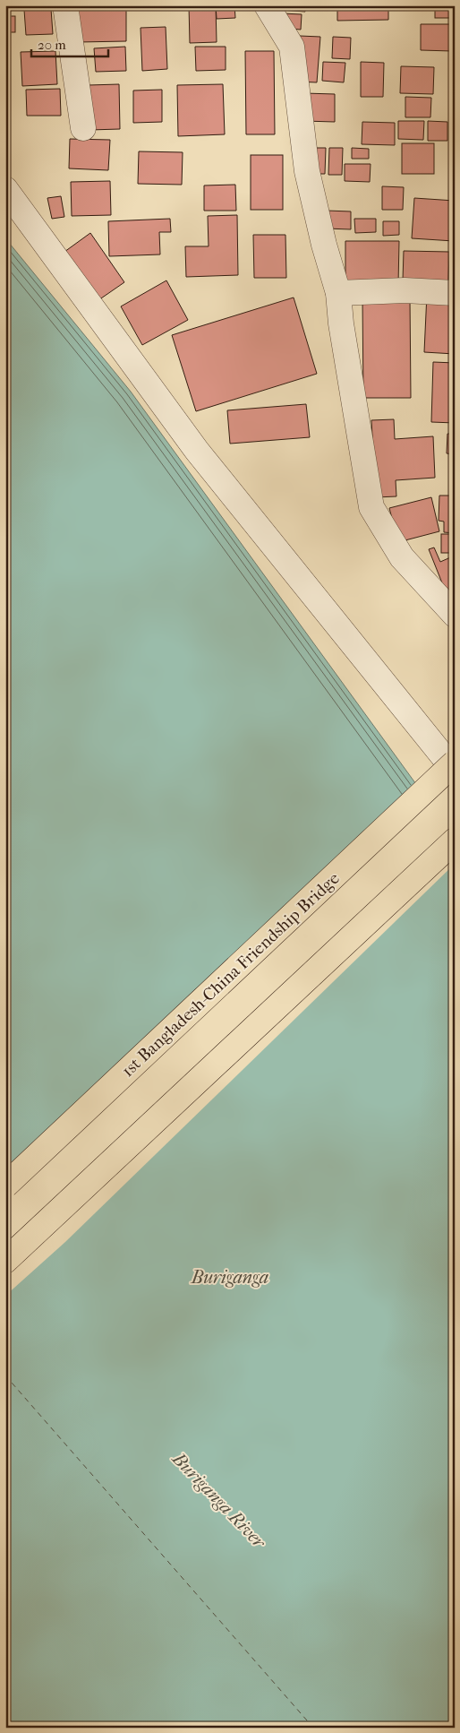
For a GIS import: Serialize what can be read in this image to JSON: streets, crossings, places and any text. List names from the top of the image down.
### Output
{
  "streets": {
    "highway": ["1st Bangladesh-China Friendship Bridge"]
  },
  "water": ["Buriganga", "Buriganga River"],
  "scale_bar": "20 m"
}
